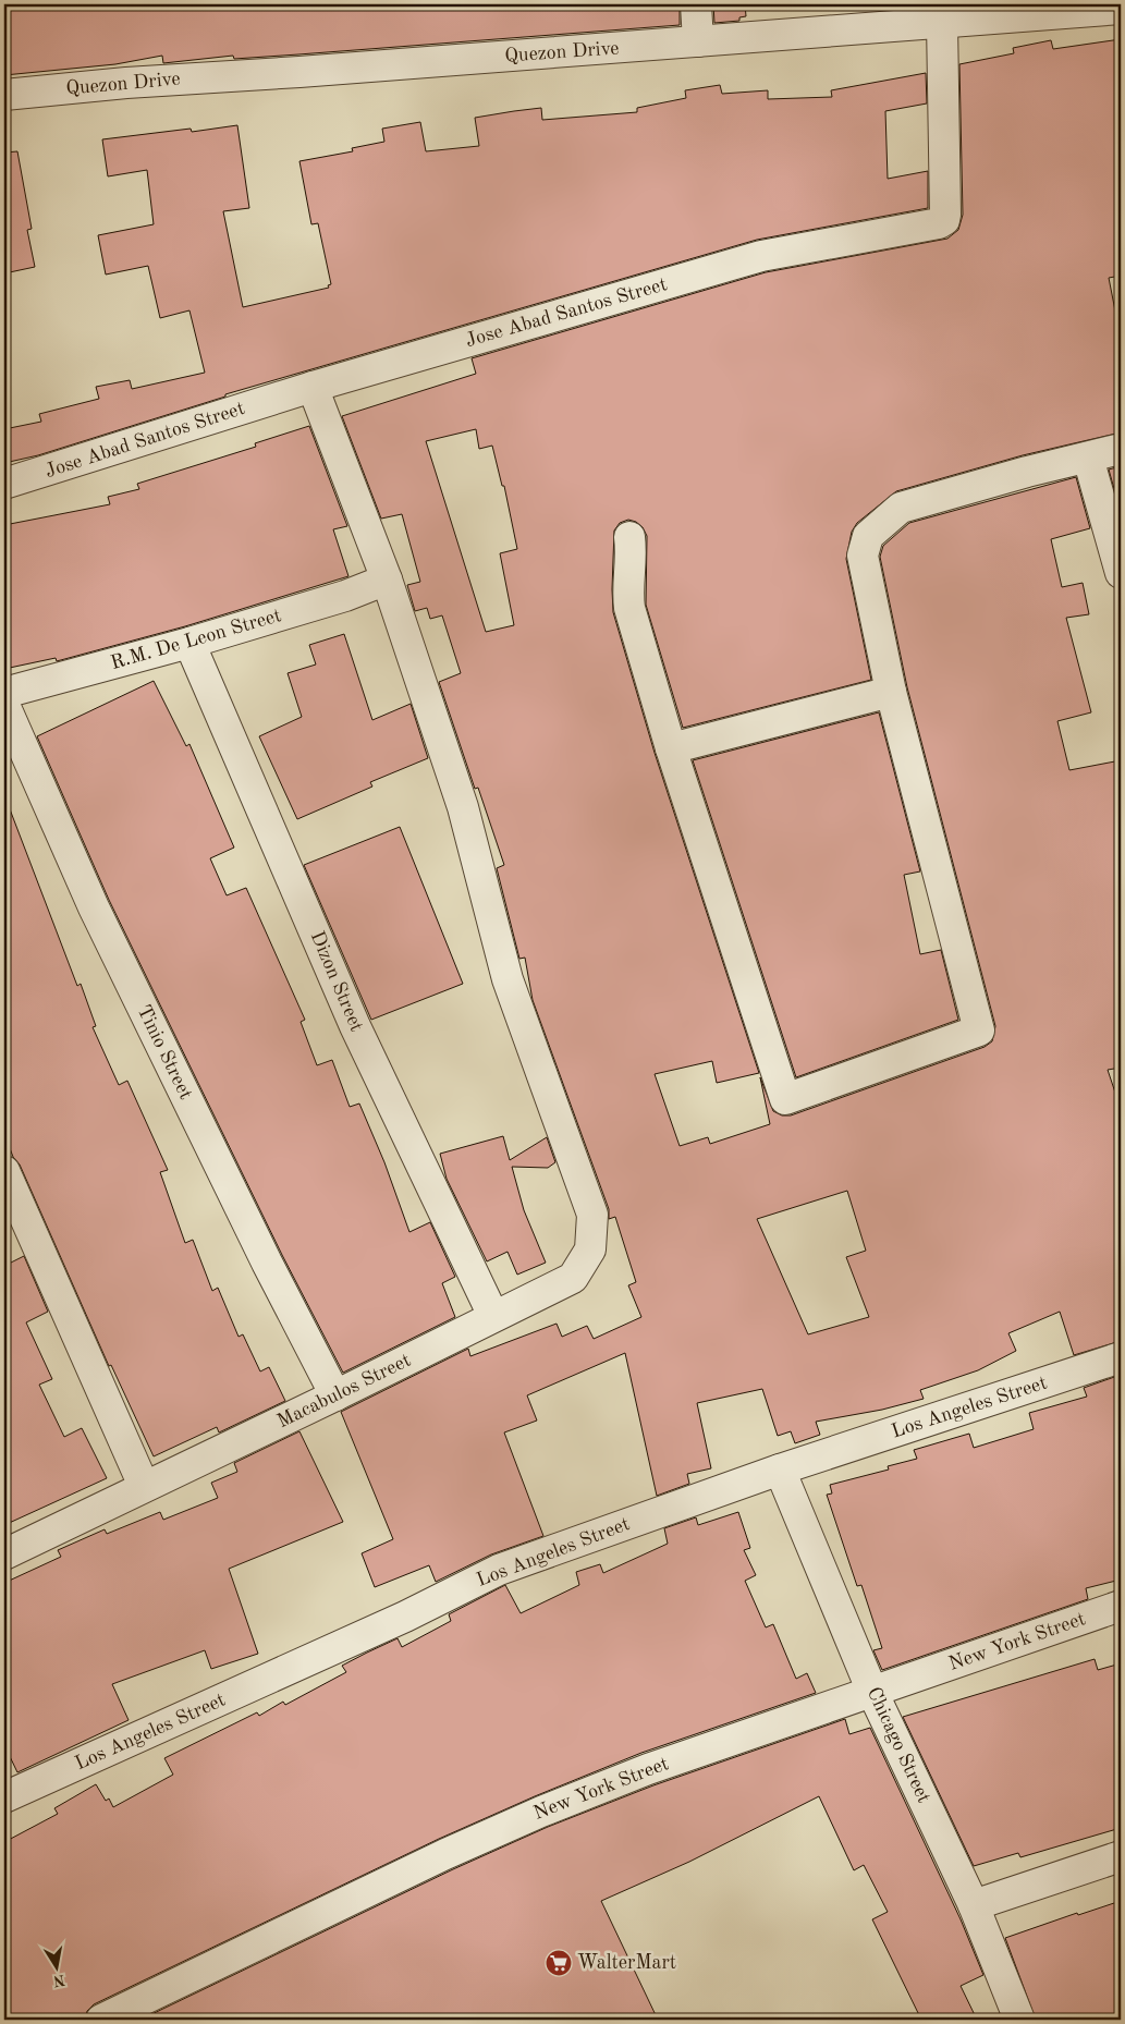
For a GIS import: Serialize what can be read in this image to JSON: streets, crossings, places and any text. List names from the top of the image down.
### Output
{
  "streets": {
    "street": [
      "Quezon Drive",
      "Jose Abad Santos Street",
      "R.M. De Leon Street",
      "Dizon Street",
      "Tinio Street",
      "Macabulos Street",
      "Los Angeles Street",
      "New York Street",
      "Chicago Street"
    ]
  },
  "crossings": [
    ["Quezon Drive", "Jose Abad Santos Street"],
    ["Jose Abad Santos Street", "Macabulos Street"],
    ["R.M. De Leon Street", "Dizon Street"],
    ["R.M. De Leon Street", "Macabulos Street"],
    ["Dizon Street", "Macabulos Street"],
    ["Tinio Street", "Macabulos Street"],
    ["Los Angeles Street", "Chicago Street"],
    ["New York Street", "Chicago Street"]
  ],
  "places": {
    "supermarket": ["WalterMart"]
  },
  "north": "bottom"
}
